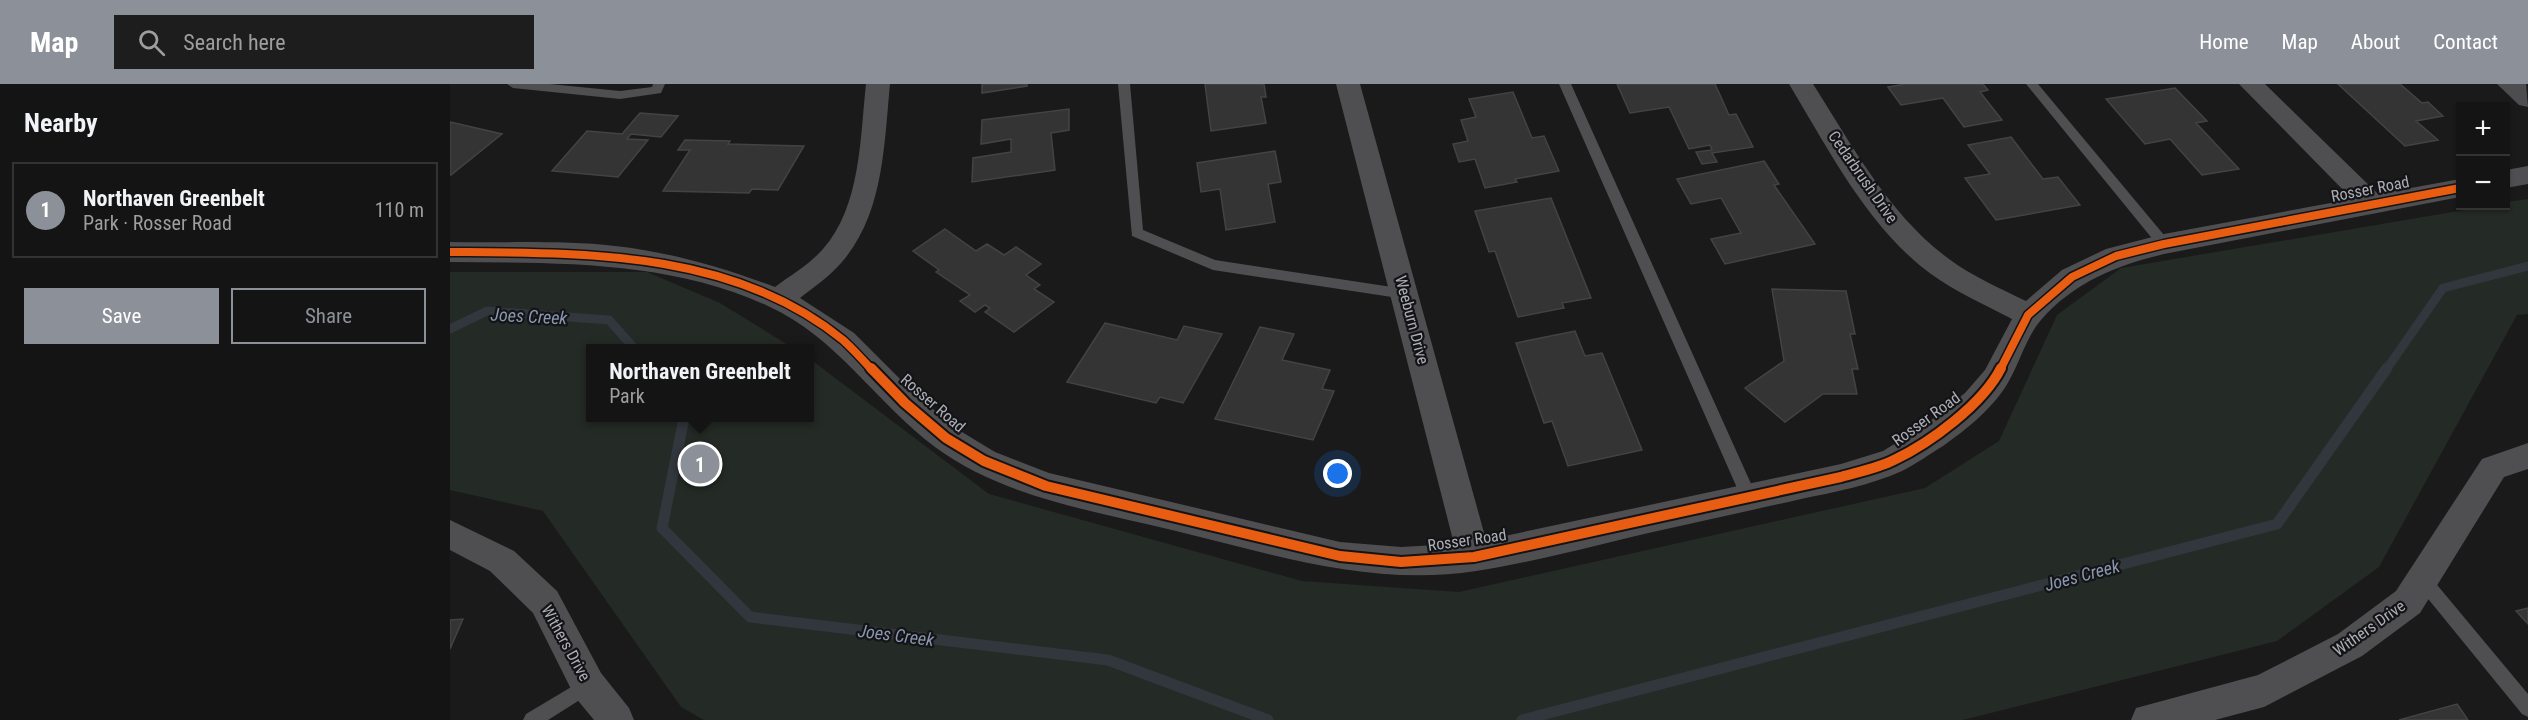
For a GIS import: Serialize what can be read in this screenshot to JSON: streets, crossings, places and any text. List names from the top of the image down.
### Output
{
  "streets": {
    "street": [
      "Cedarbrush Drive",
      "Rosser Road",
      "Weeburn Drive",
      "Withers Drive"
    ]
  },
  "crossings": [
    ["Cedarbrush Drive", "Rosser Road"],
    ["Rosser Road", "Weeburn Drive"]
  ],
  "water": ["Joes Creek"],
  "page": {
    "header": "Map",
    "search": "Search here",
    "nav": [
      "Home",
      "Map",
      "About",
      "Contact"
    ],
    "heading": "Nearby",
    "map_buttons": ["+", "−"],
    "list": [
      {
        "mark": "1",
        "name": "Northaven Greenbelt",
        "note": "Park · Rosser Road",
        "value": "110 m"
      }
    ],
    "buttons": ["Save", "Share"],
    "popup": ["Northaven Greenbelt", "Park"],
    "pins": "1"
  }
}
